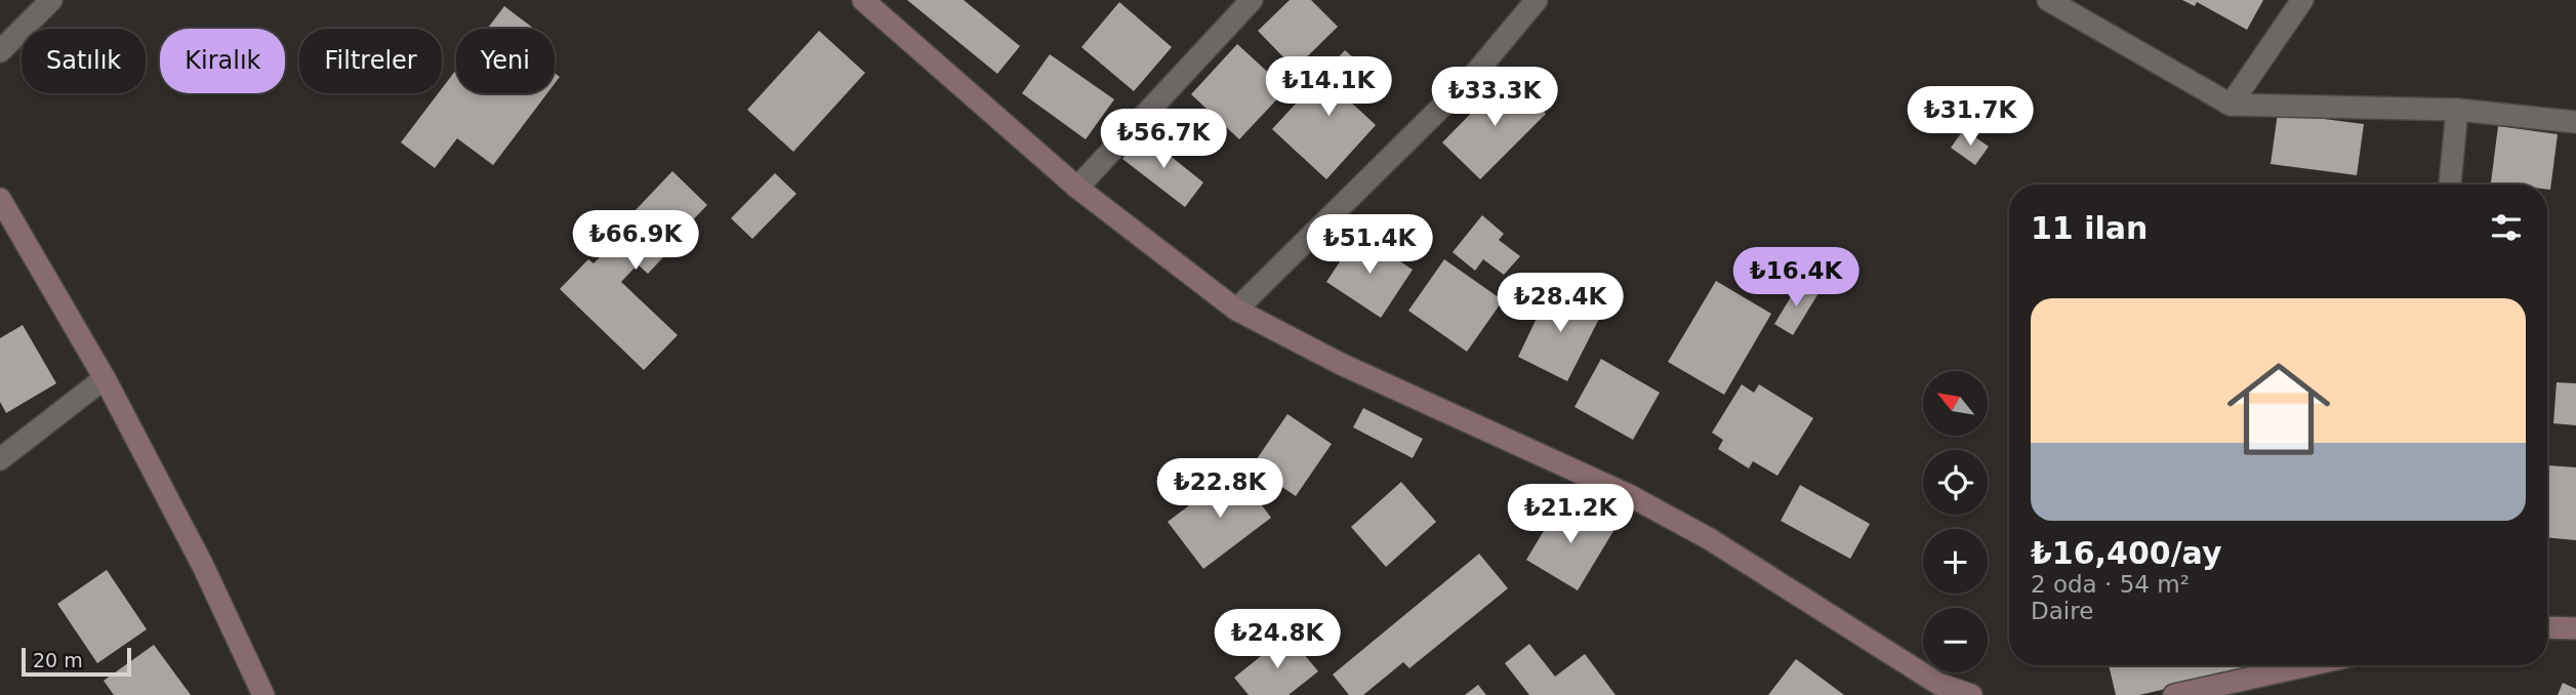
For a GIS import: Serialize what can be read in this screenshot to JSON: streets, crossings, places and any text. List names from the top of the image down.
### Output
{
  "scale_bar": "20 m",
  "north": "top left",
  "page": {
    "chip": [
      "Satılık",
      "Kiralık",
      "Filtreler",
      "Yeni"
    ],
    "price": [
      "₺14.1K",
      "₺33.3K",
      "₺31.7K",
      "₺56.7K",
      "₺66.9K",
      "₺51.4K",
      "₺16.4K",
      "₺28.4K",
      "₺22.8K",
      "₺21.2K",
      "₺24.8K"
    ],
    "heading": "11 ilan",
    "list": [
      {
        "name": "₺16,400/ay",
        "note": "2 oda · 54 m² · Daire"
      }
    ],
    "map_buttons": ["+", "−"],
    "scale": "20 m"
  }
}
